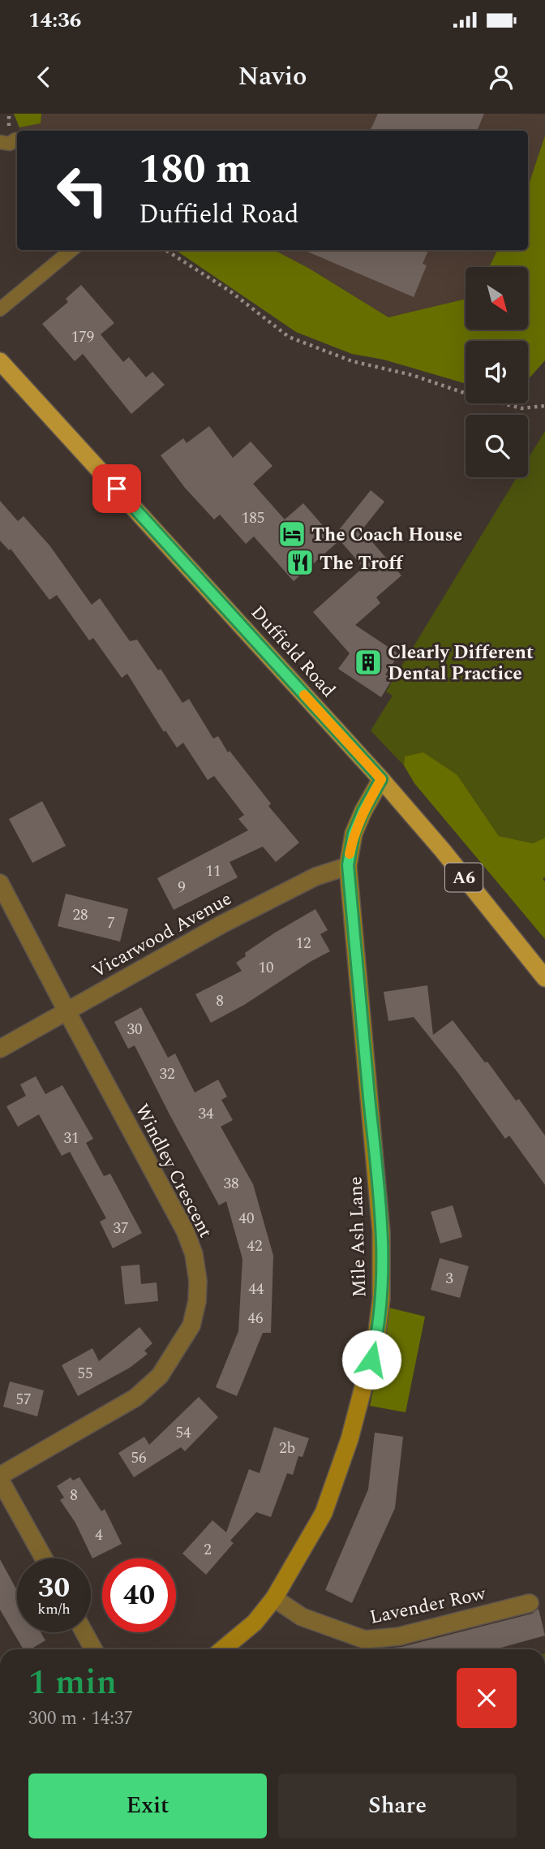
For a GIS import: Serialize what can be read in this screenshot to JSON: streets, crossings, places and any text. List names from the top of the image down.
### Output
{
  "streets": {
    "main road": ["Duffield Road", "A6"],
    "street": [
      "Vicarwood Avenue",
      "Windley Crescent",
      "Mile Ash Lane",
      "Lavender Row"
    ]
  },
  "crossings": [
    ["Duffield Road", "Mile Ash Lane"],
    ["Vicarwood Avenue", "Windley Crescent"],
    ["Vicarwood Avenue", "Mile Ash Lane"],
    ["Mile Ash Lane", "Lavender Row"]
  ],
  "places": {
    "hotel": ["The Coach House"],
    "restaurant": ["The Troff"],
    "building": ["Clearly Different Dental Practice"]
  },
  "house_numbers": [
    "179",
    "185",
    "11",
    "9",
    "28",
    "7",
    "12",
    "10",
    "8",
    "30",
    "32",
    "34",
    "31",
    "38",
    "40",
    "37",
    "42",
    "3",
    "44",
    "46",
    "55",
    "57",
    "54",
    "2b",
    "56",
    "8",
    "4",
    "2"
  ],
  "north": "bottom right",
  "page": {
    "status": "14:36",
    "header": "Navio",
    "turn": ["180 m", "Duffield Road"],
    "speed": "30 km/h",
    "limit": "40",
    "heading": ["1 min", "300 m · 14:37"],
    "buttons": ["Exit", "Share"]
  }
}
